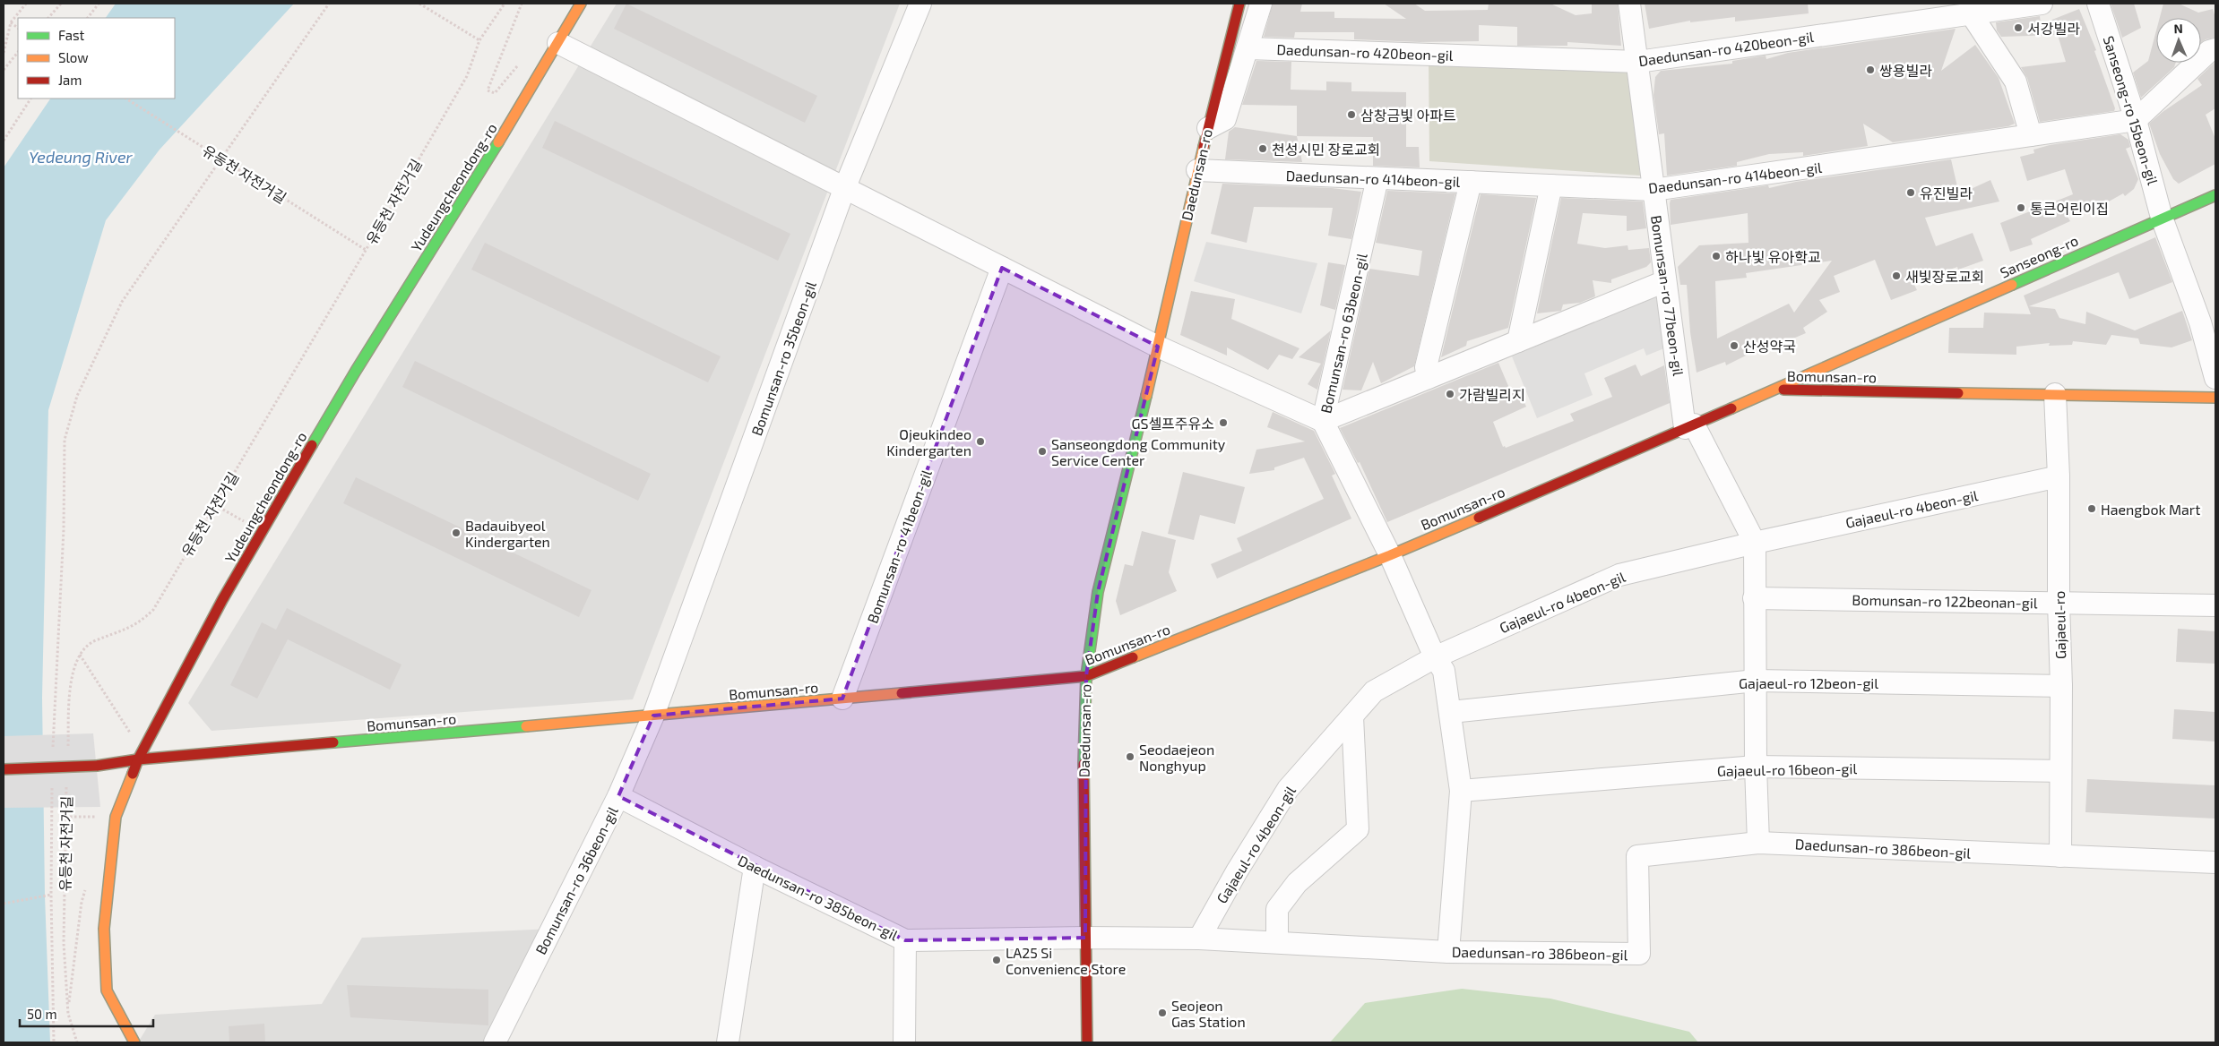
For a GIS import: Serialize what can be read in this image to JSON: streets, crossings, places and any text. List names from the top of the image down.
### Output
{
  "streets": {
    "main road": [
      "Daedunsan-ro",
      "Yudeungcheondong-ro",
      "Sanseong-ro",
      "Bomunsan-ro"
    ],
    "street": [
      "Daedunsan-ro 420beon-gil",
      "Sanseong-ro 15beon-gil",
      "Daedunsan-ro 414beon-gil",
      "Bomunsan-ro 77beon-gil",
      "Bomunsan-ro 63beon-gil",
      "Bomunsan-ro 35beon-gil",
      "Gajaeul-ro 4beon-gil",
      "Bomunsan-ro 41beon-gil",
      "Bomunsan-ro 122beonan-gil",
      "Gajaeul-ro",
      "Gajaeul-ro 12beon-gil",
      "Gajaeul-ro 16beon-gil",
      "Daedunsan-ro 386beon-gil",
      "Bomunsan-ro 36beon-gil",
      "Daedunsan-ro 385beon-gil"
    ],
    "path": ["유동천 자전거길", "유등천 자전거길"]
  },
  "crossings": [
    ["Daedunsan-ro 420beon-gil", "Bomunsan-ro 77beon-gil"],
    ["Sanseong-ro 15beon-gil", "Daedunsan-ro 414beon-gil"],
    ["Sanseong-ro 15beon-gil", "Sanseong-ro"],
    ["유동천 자전거길", "유등천 자전거길"],
    ["Daedunsan-ro", "Daedunsan-ro 414beon-gil"],
    ["Daedunsan-ro", "Bomunsan-ro"],
    ["Daedunsan-ro", "Daedunsan-ro 386beon-gil"],
    ["Daedunsan-ro", "Daedunsan-ro 385beon-gil"],
    ["Daedunsan-ro 414beon-gil", "Bomunsan-ro 77beon-gil"],
    ["Daedunsan-ro 414beon-gil", "Bomunsan-ro 63beon-gil"],
    ["Yudeungcheondong-ro", "Bomunsan-ro"],
    ["Sanseong-ro", "Bomunsan-ro"],
    ["Bomunsan-ro 77beon-gil", "Bomunsan-ro"],
    ["Bomunsan-ro 77beon-gil", "Gajaeul-ro 4beon-gil"],
    ["Bomunsan-ro 63beon-gil", "Bomunsan-ro"],
    ["Bomunsan-ro 63beon-gil", "Gajaeul-ro 4beon-gil"],
    ["Bomunsan-ro 63beon-gil", "Gajaeul-ro 12beon-gil"],
    ["Bomunsan-ro 63beon-gil", "Gajaeul-ro 16beon-gil"],
    ["Bomunsan-ro 63beon-gil", "Daedunsan-ro 386beon-gil"],
    ["Bomunsan-ro 35beon-gil", "Bomunsan-ro"],
    ["Bomunsan-ro 35beon-gil", "Bomunsan-ro 36beon-gil"],
    ["Bomunsan-ro", "Bomunsan-ro 41beon-gil"],
    ["Bomunsan-ro", "Gajaeul-ro"],
    ["Bomunsan-ro", "Bomunsan-ro 36beon-gil"],
    ["Gajaeul-ro 4beon-gil", "Gajaeul-ro"],
    ["Gajaeul-ro 4beon-gil", "Daedunsan-ro 386beon-gil"],
    ["Bomunsan-ro 122beonan-gil", "Gajaeul-ro"],
    ["Gajaeul-ro", "Gajaeul-ro 12beon-gil"],
    ["Gajaeul-ro", "Gajaeul-ro 16beon-gil"],
    ["Gajaeul-ro", "Daedunsan-ro 386beon-gil"],
    ["Daedunsan-ro 386beon-gil", "Daedunsan-ro 385beon-gil"],
    ["Bomunsan-ro 36beon-gil", "Daedunsan-ro 385beon-gil"]
  ],
  "water": ["Yedeung River"],
  "places": [
    "서강빌라",
    "쌍용빌라",
    "삼창금빛 아파트",
    "천성시민 장로교회",
    "유진빌라",
    "통큰어린이집",
    "하나빛 유아학교",
    "새빛장로교회",
    "산성약국",
    "가람빌리지",
    "GS셀프주유소",
    "Ojeukindeo Kindergarten",
    "Sanseongdong Community Service Center",
    "Haengbok Mart",
    "Badauibyeol Kindergarten",
    "Seodaejeon Nonghyup",
    "LA25 Si Convenience Store",
    "Seojeon Gas Station"
  ],
  "legend": ["Fast", "Slow", "Jam"],
  "scale_bar": "50 m",
  "north": "top"
}
